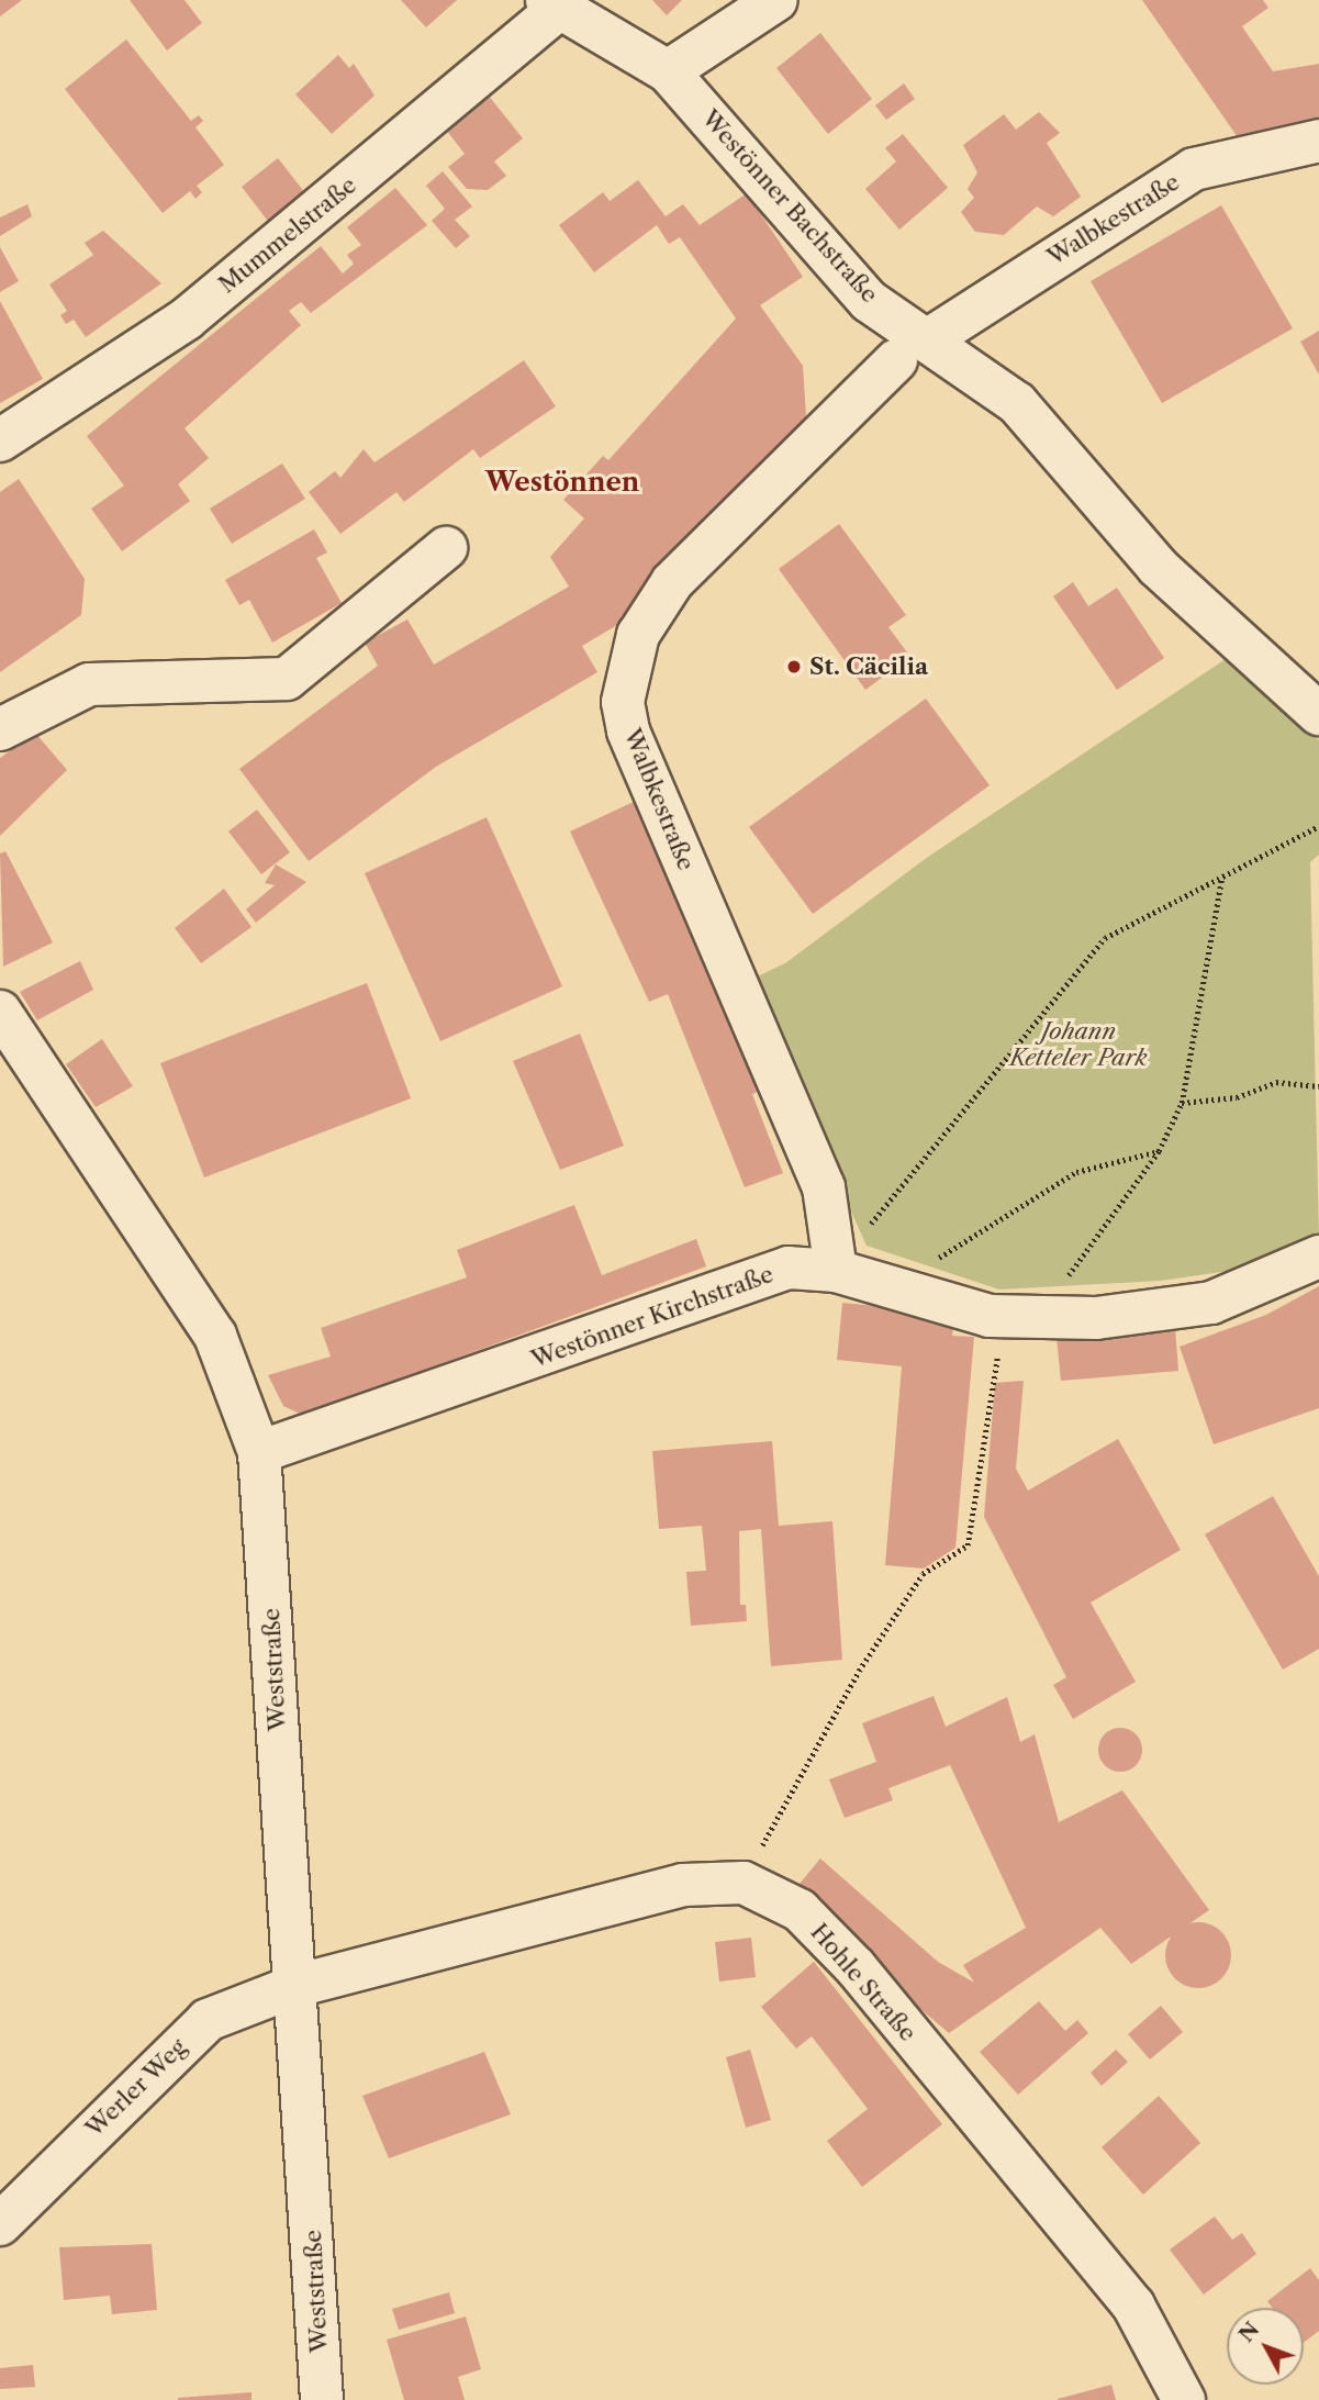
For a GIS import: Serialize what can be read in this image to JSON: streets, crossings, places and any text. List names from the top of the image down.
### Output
{
  "streets": {
    "street": [
      "Westönner Bachstraße",
      "Walbkestraße",
      "Mummelstraße",
      "Westönner Kirchstraße",
      "Weststraße",
      "Hohle Straße",
      "Werler Weg"
    ]
  },
  "crossings": [
    ["Westönner Bachstraße", "Walbkestraße"],
    ["Westönner Bachstraße", "Mummelstraße"],
    ["Walbkestraße", "Westönner Kirchstraße"],
    ["Westönner Kirchstraße", "Weststraße"],
    ["Weststraße", "Hohle Straße"],
    ["Weststraße", "Werler Weg"],
    ["Hohle Straße", "Werler Weg"]
  ],
  "districts": ["Westönnen"],
  "parks": ["Johann Ketteler Park"],
  "places": ["St. Cäcilia"],
  "north": "top left"
}
